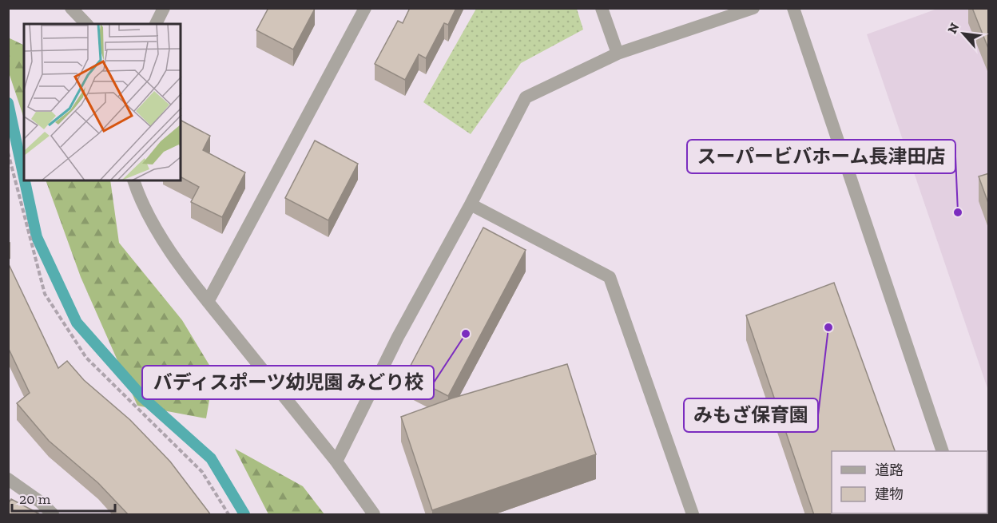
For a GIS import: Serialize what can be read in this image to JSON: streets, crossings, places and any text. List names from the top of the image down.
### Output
{
  "places": ["スーパービバホーム長津田店", "みもざ保育園", "バディスポーツ幼児園 みどり校"],
  "legend": ["道路", "建物"],
  "scale_bar": "20 m",
  "north": "top left"
}
